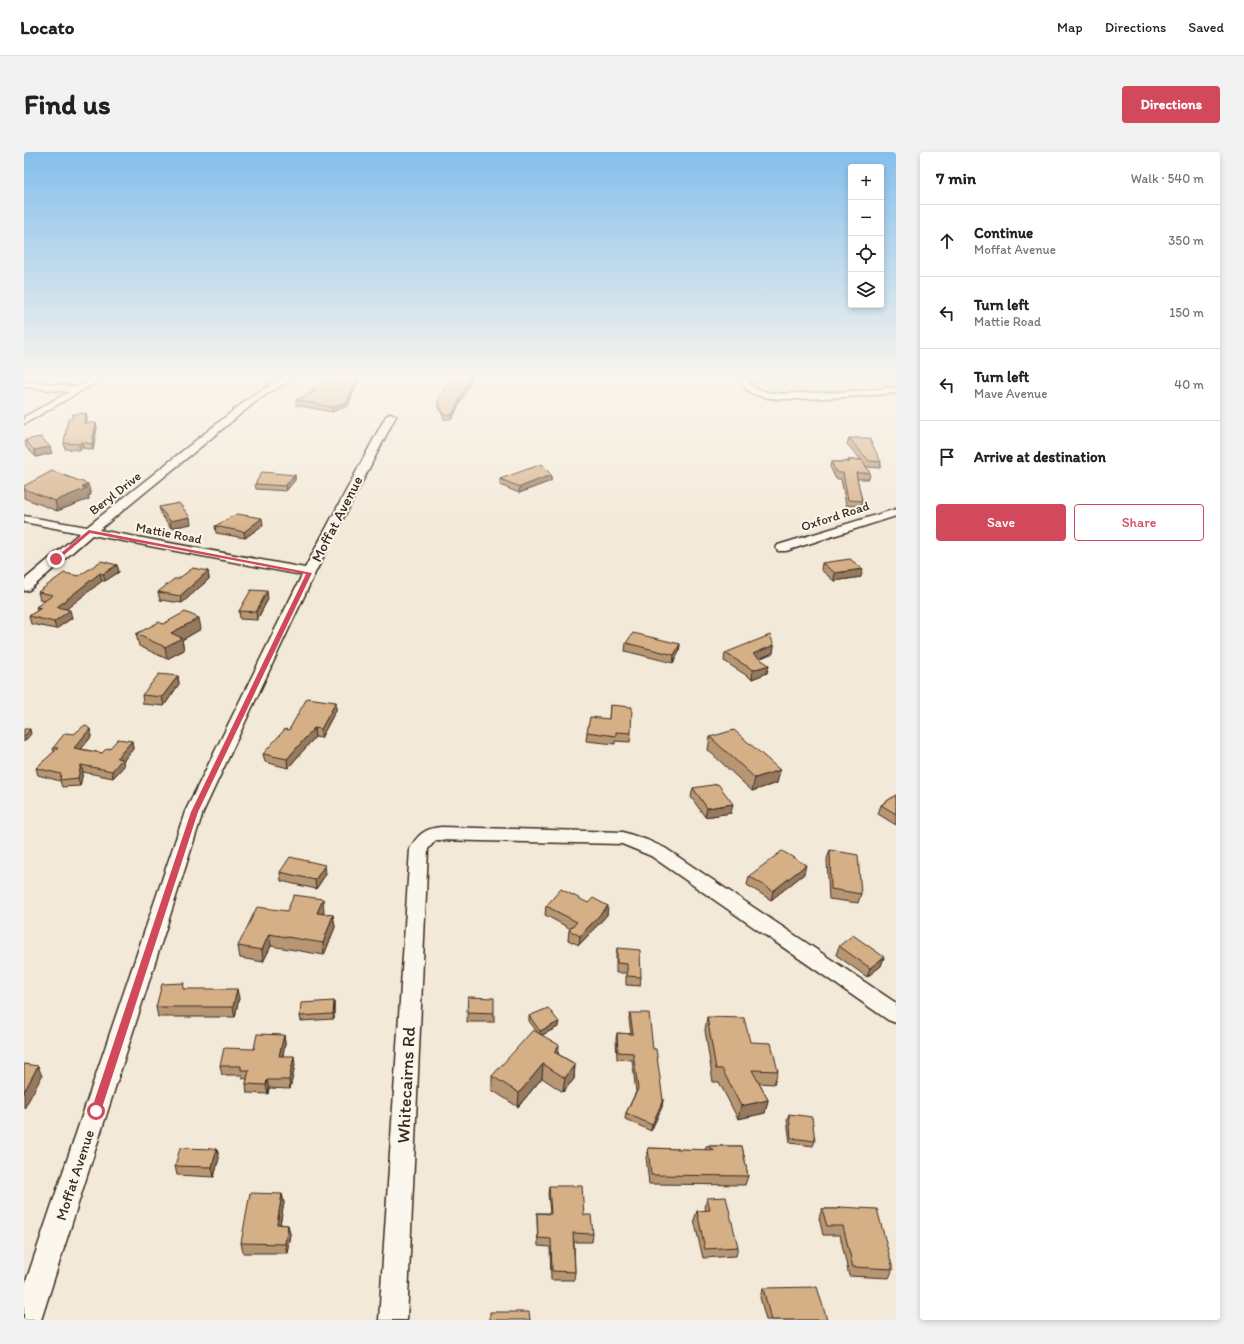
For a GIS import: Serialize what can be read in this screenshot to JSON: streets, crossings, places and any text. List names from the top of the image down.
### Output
{
  "streets": {
    "street": [
      "Beryl Drive",
      "Oxford Road",
      "Moffat Avenue",
      "Mattie Road",
      "Whitecairns Rd"
    ]
  },
  "crossings": [
    ["Beryl Drive", "Mattie Road"],
    ["Moffat Avenue", "Mattie Road"]
  ],
  "page": {
    "header": "Locato",
    "nav": ["Map", "Directions", "Saved"],
    "buttons": [
      "Directions",
      ["Save", "Share"]
    ],
    "title": "Find us",
    "heading": ["7 min", "Walk · 540 m"],
    "map_buttons": ["+", "−"],
    "list": [
      ["Continue", "Moffat Avenue", "350 m"],
      ["Turn left", "Mattie Road", "150 m"],
      ["Turn left", "Mave Avenue", "40 m"],
      "Arrive at destination"
    ]
  }
}
